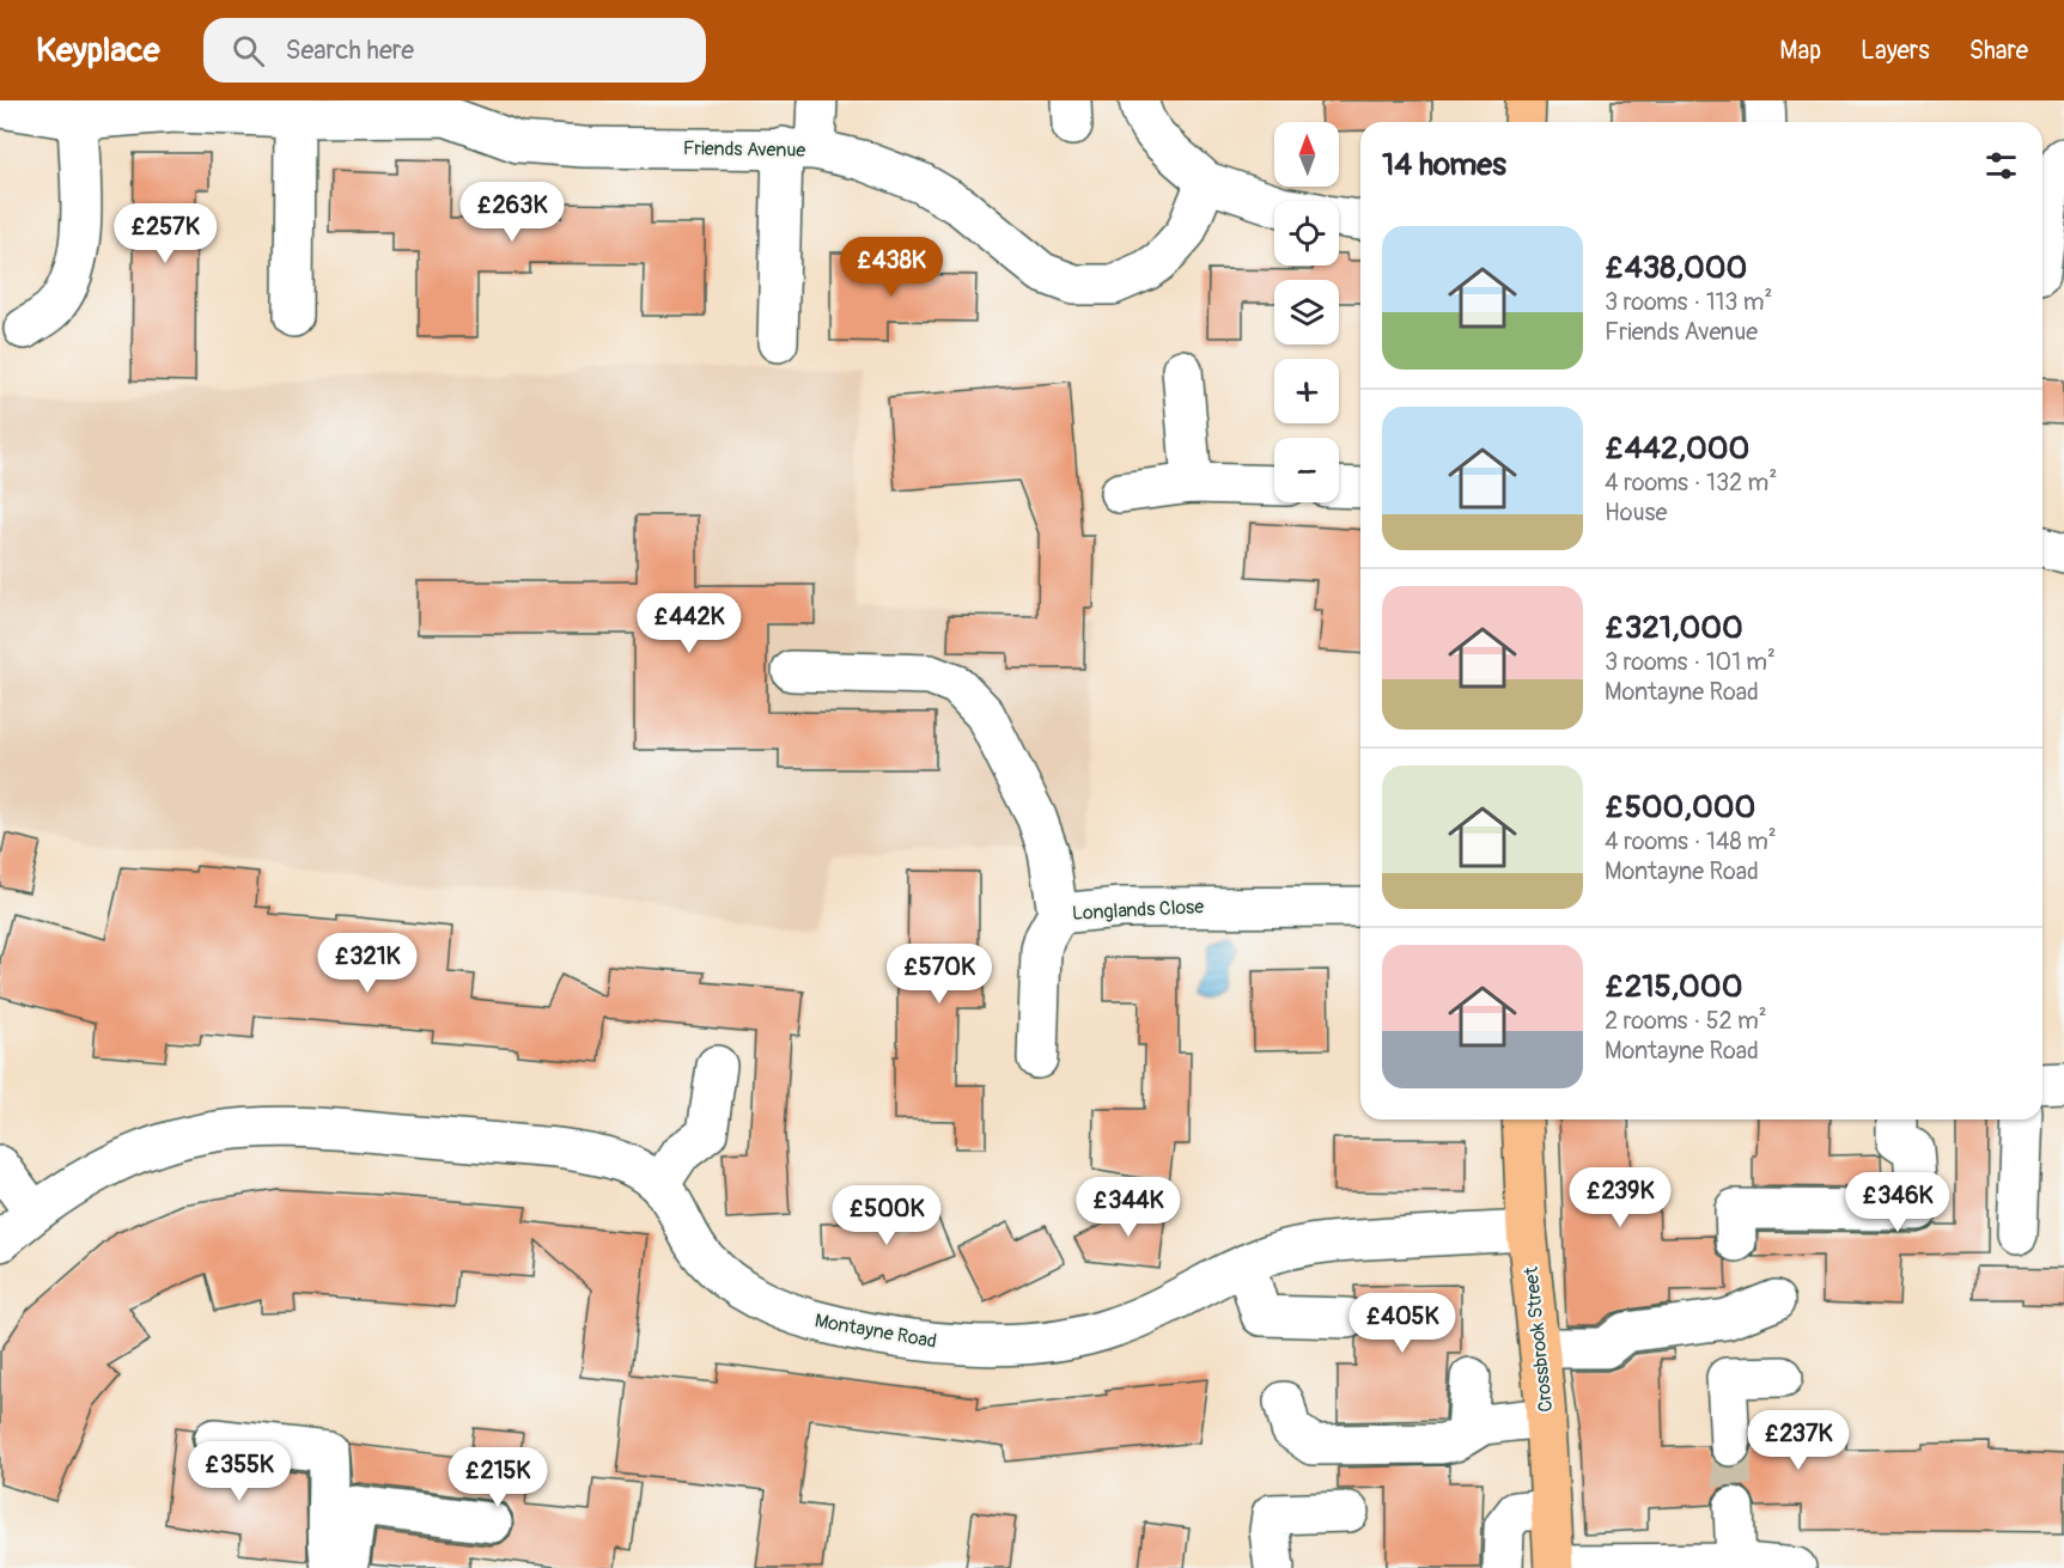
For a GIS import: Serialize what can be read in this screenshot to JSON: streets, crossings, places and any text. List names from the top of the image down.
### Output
{
  "streets": {
    "main road": ["Crossbrook Street"],
    "street": ["Friends Avenue", "Longlands Close", "Montayne Road"]
  },
  "crossings": [
    ["Montayne Road", "Crossbrook Street"]
  ],
  "north": "top",
  "page": {
    "header": "Keyplace",
    "search": "Search here",
    "nav": ["Map", "Layers", "Share"],
    "map_buttons": ["+", "−"],
    "heading": "14 homes",
    "price": [
      "£263K",
      "£257K",
      "£438K",
      "£442K",
      "£321K",
      "£570K",
      "£239K",
      "£346K",
      "£344K",
      "£500K",
      "£405K",
      "£237K",
      "£355K",
      "£215K"
    ],
    "list": [
      {
        "name": "£438,000",
        "note": "3 rooms · 113 m² · Friends Avenue"
      },
      {
        "name": "£442,000",
        "note": "4 rooms · 132 m² · House"
      },
      {
        "name": "£321,000",
        "note": "3 rooms · 101 m² · Montayne Road"
      },
      {
        "name": "£500,000",
        "note": "4 rooms · 148 m² · Montayne Road"
      },
      {
        "name": "£215,000",
        "note": "2 rooms · 52 m² · Montayne Road"
      }
    ]
  }
}
